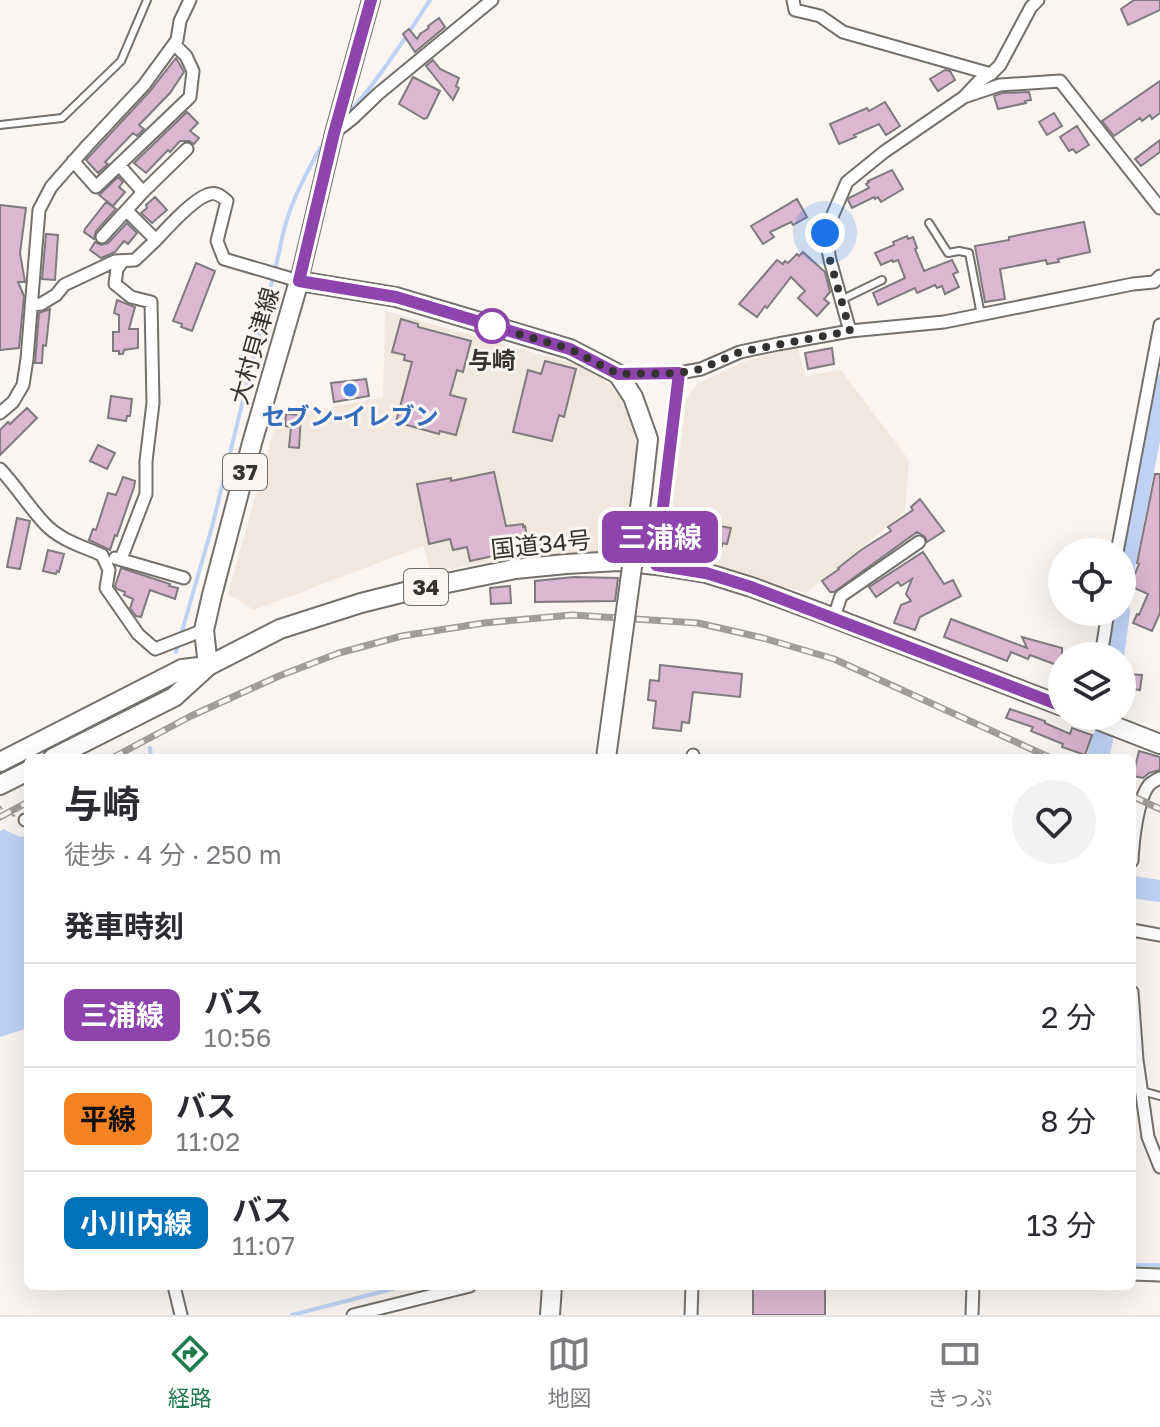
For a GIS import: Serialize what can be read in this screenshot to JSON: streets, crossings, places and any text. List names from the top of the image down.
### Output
{
  "streets": {
    "main road": [
      "大村貝津線",
      "37",
      "国道34号",
      "34"
    ]
  },
  "crossings": [
    ["大村貝津線", "国道34号"]
  ],
  "places": ["与崎", "セブン-イレブン"],
  "lines": ["bus line 三浦線"],
  "page": {
    "on_map": "三浦線",
    "heading": [
      ["与崎", "徒歩 · 4 分 · 250 m"],
      "発車時刻"
    ],
    "list": [
      {
        "mark": "三浦線",
        "name": "バス",
        "note": "10:56",
        "value": "2 分"
      },
      {
        "mark": "平線",
        "name": "バス",
        "note": "11:02",
        "value": "8 分"
      },
      {
        "mark": "小川内線",
        "name": "バス",
        "note": "11:07",
        "value": "13 分"
      }
    ],
    "tabs": ["経路", "地図", "きっぷ"]
  }
}
